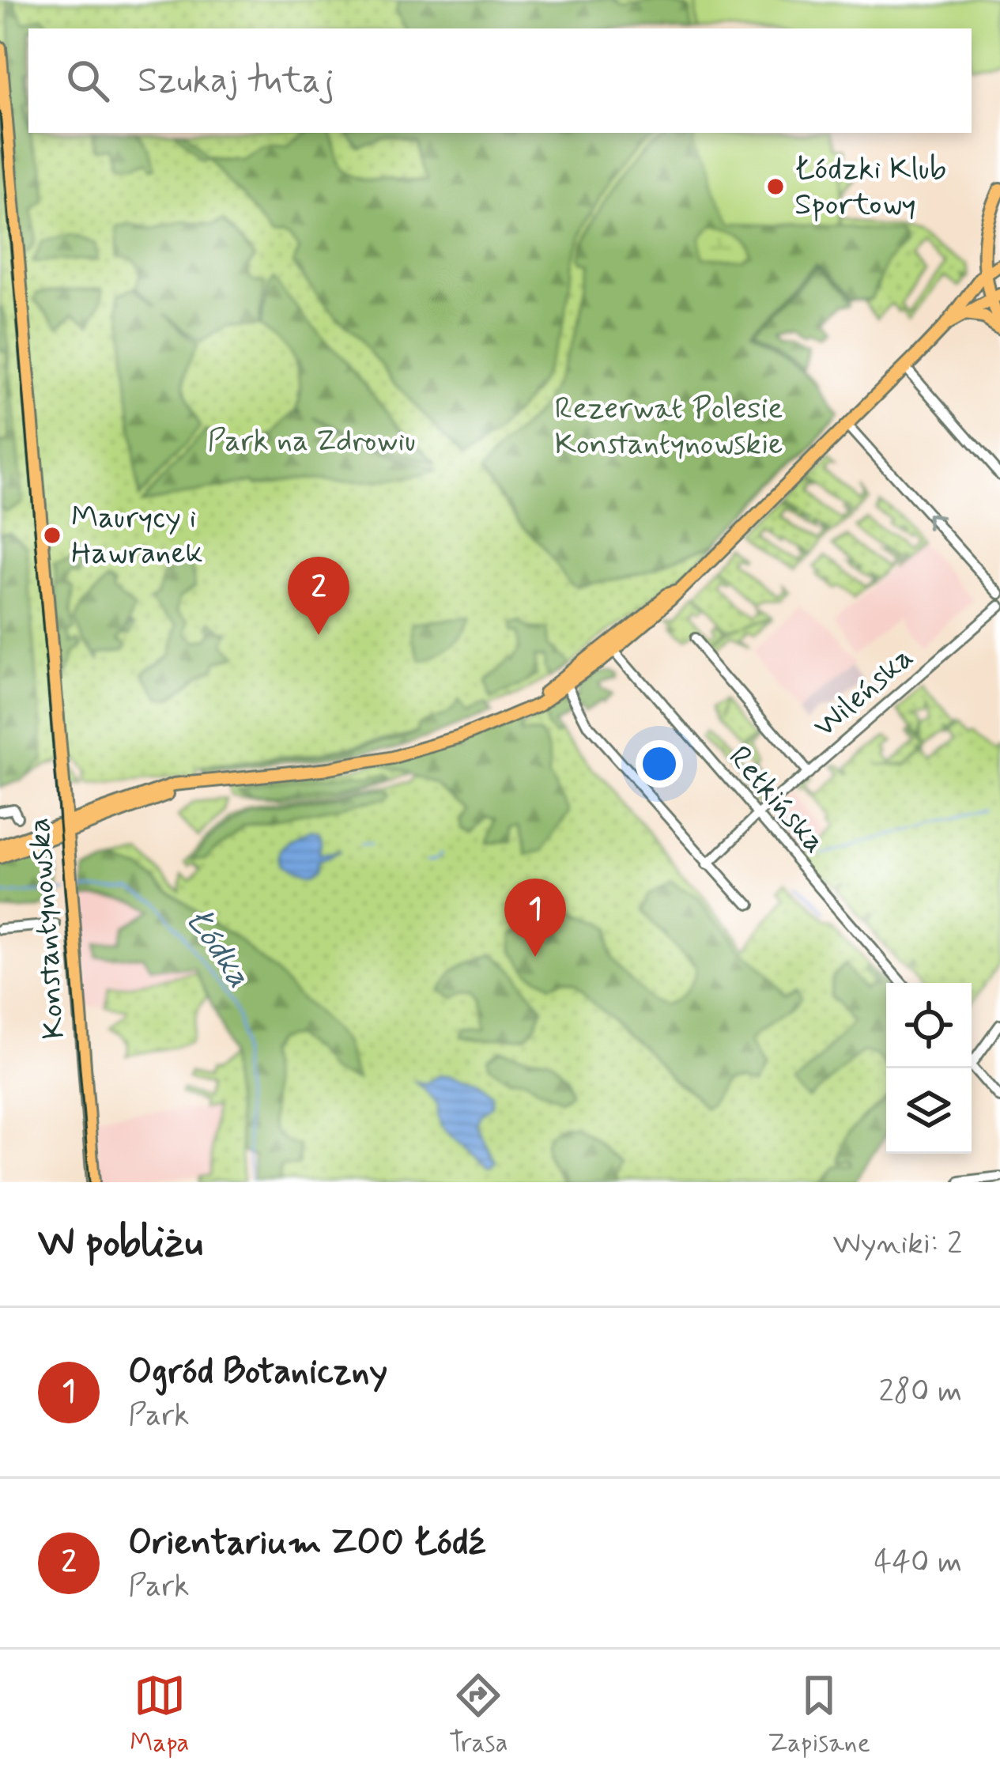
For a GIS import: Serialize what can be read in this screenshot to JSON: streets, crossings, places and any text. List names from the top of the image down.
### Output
{
  "streets": {
    "main road": ["Konstantynowska"],
    "street": ["Wileńska", "Retkińska"]
  },
  "crossings": [
    ["Wileńska", "Retkińska"]
  ],
  "water": ["Łódka"],
  "parks": ["Rezerwat Polesie Konstantynowskie", "Park na Zdrowiu"],
  "places": ["Łódzki Klub Sportowy", "Maurycy i Hawranek"],
  "page": {
    "search": "Szukaj tutaj",
    "pins": ["2", "1"],
    "heading": ["W pobliżu", "Wyniki: 2"],
    "list": [
      {
        "mark": "1",
        "name": "Ogród Botaniczny",
        "note": "Park",
        "value": "280 m"
      },
      {
        "mark": "2",
        "name": "Orientarium ZOO Łódź",
        "note": "Park",
        "value": "440 m"
      }
    ],
    "nav": ["Mapa", "Trasa", "Zapisane"]
  }
}
